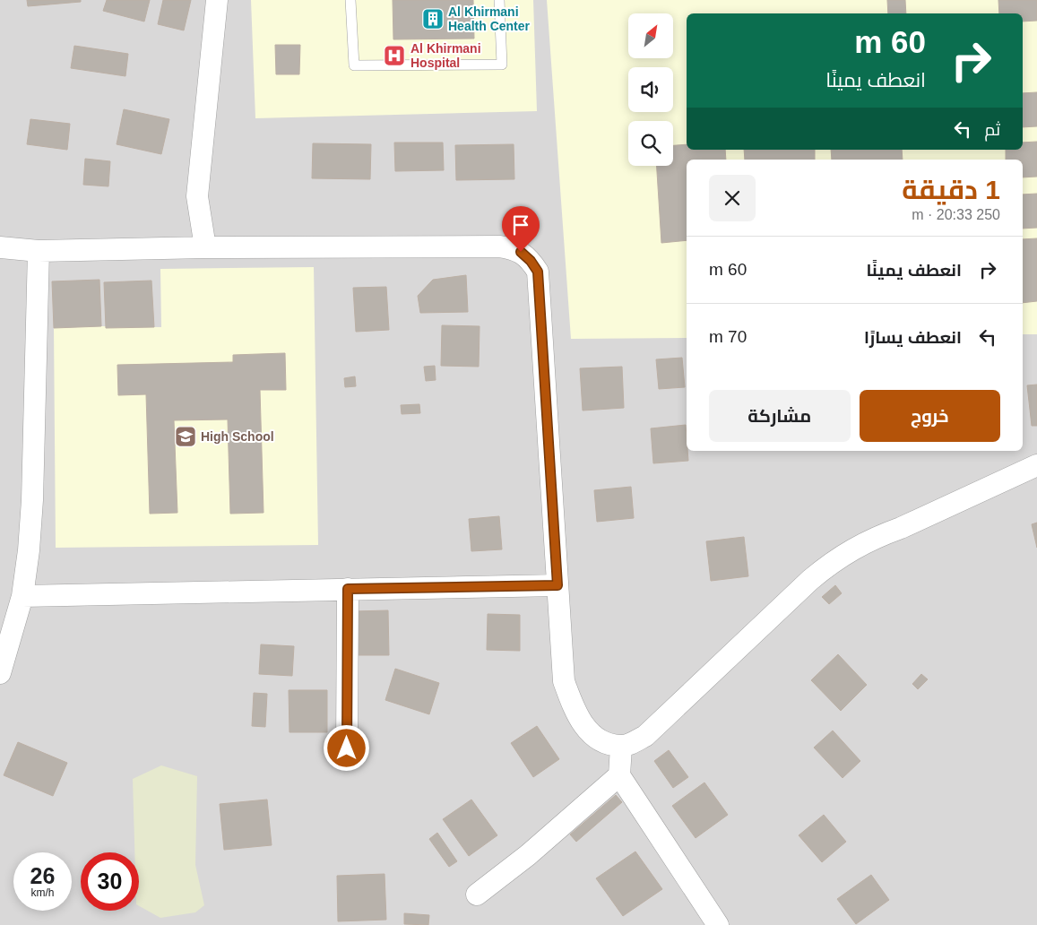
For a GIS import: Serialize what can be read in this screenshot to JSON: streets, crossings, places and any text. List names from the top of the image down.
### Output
{
  "places": {
    "building": ["Al Khirmani Health Center"],
    "hospital": ["Al Khirmani Hospital"],
    "school or university": ["High School"]
  },
  "north": "top right",
  "page": {
    "turn": ["60 m", "انعطف يمينًا"],
    "then": "ثم",
    "heading": ["1 دقيقة", "250 m · 20:33"],
    "list": [
      {
        "name": "انعطف يمينًا",
        "value": "60 m"
      },
      {
        "name": "انعطف يسارًا",
        "value": "70 m"
      }
    ],
    "buttons": ["خروج", "مشاركة"],
    "speed": "26 km/h",
    "limit": "30"
  }
}
